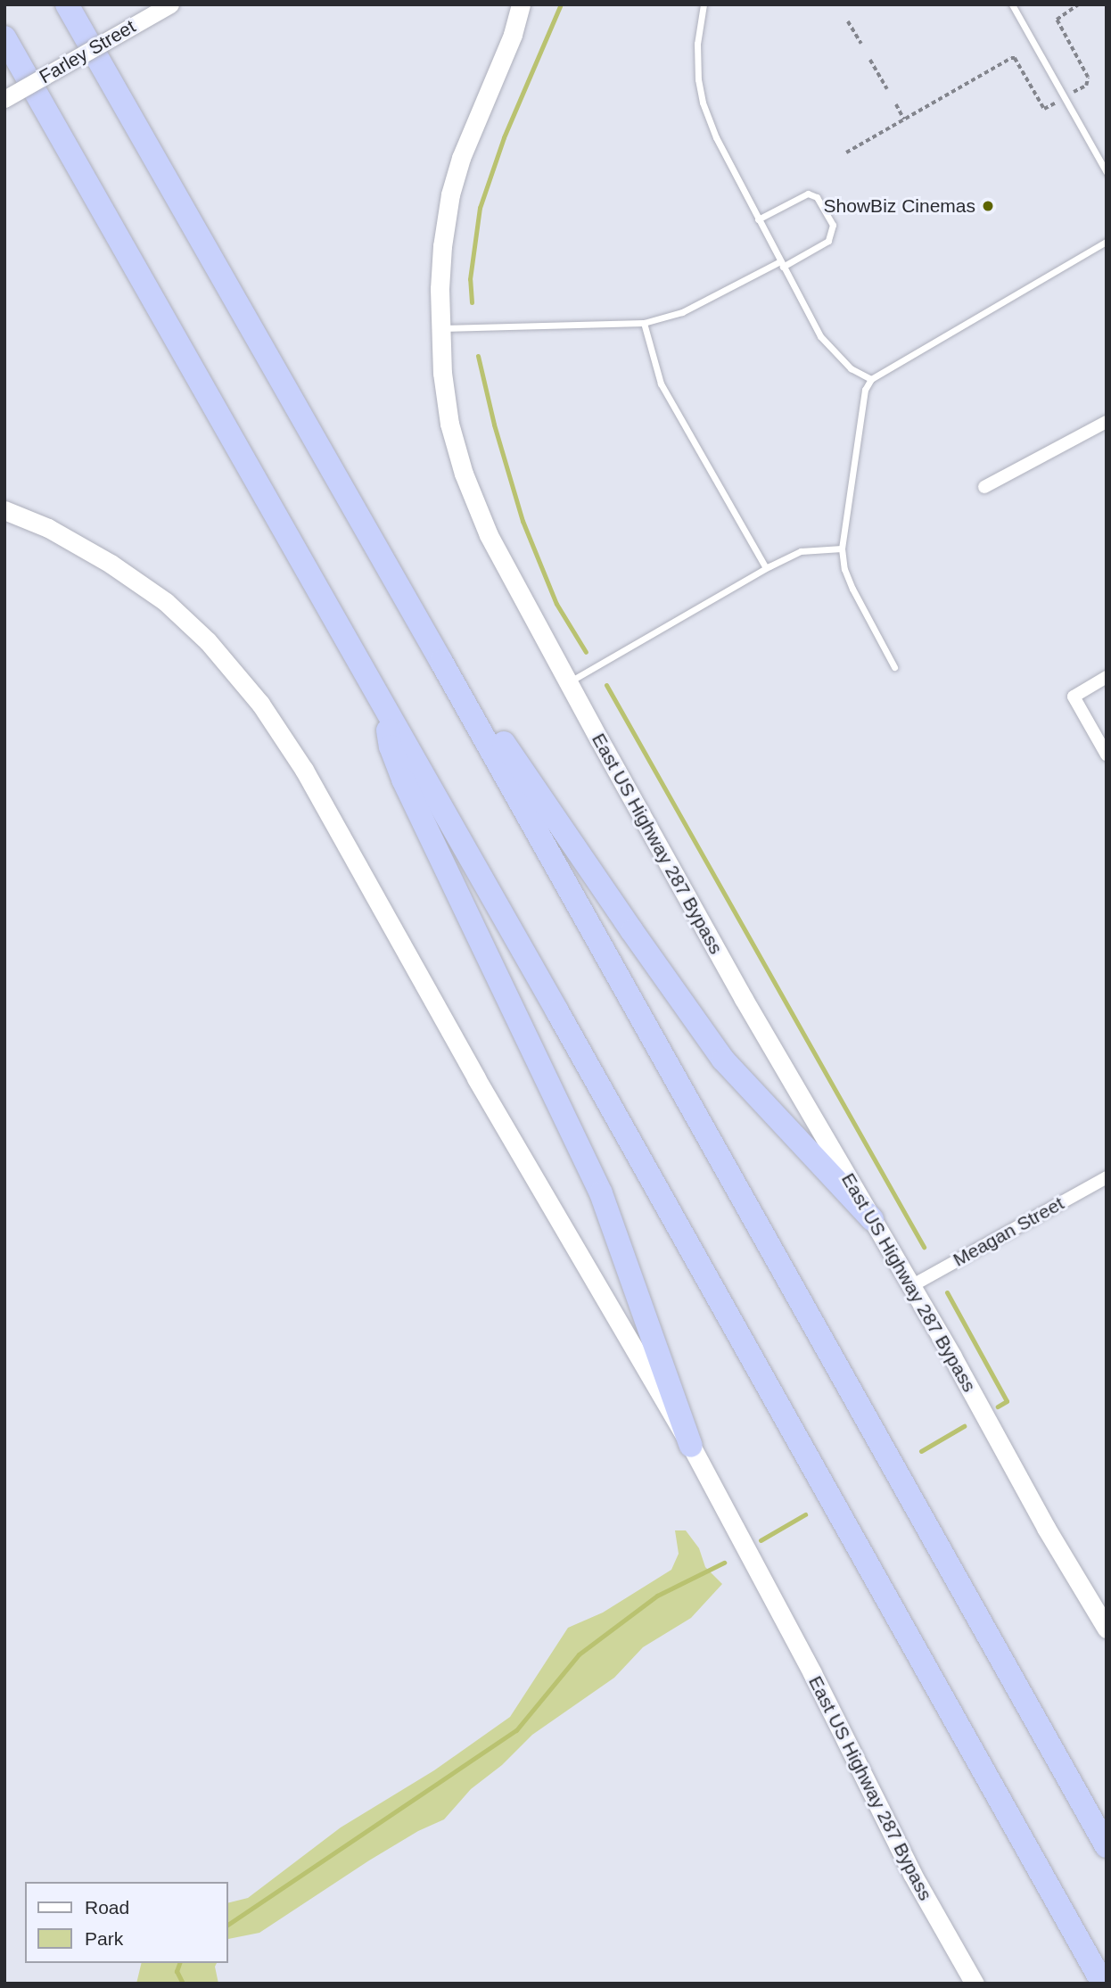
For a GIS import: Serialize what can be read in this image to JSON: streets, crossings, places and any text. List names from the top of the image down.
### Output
{
  "streets": {
    "main road": ["East US Highway 287 Bypass"],
    "street": ["Farley Street", "Meagan Street"]
  },
  "crossings": [
    ["East US Highway 287 Bypass", "Meagan Street"]
  ],
  "places": ["ShowBiz Cinemas"],
  "legend": ["Road", "Park"]
}
